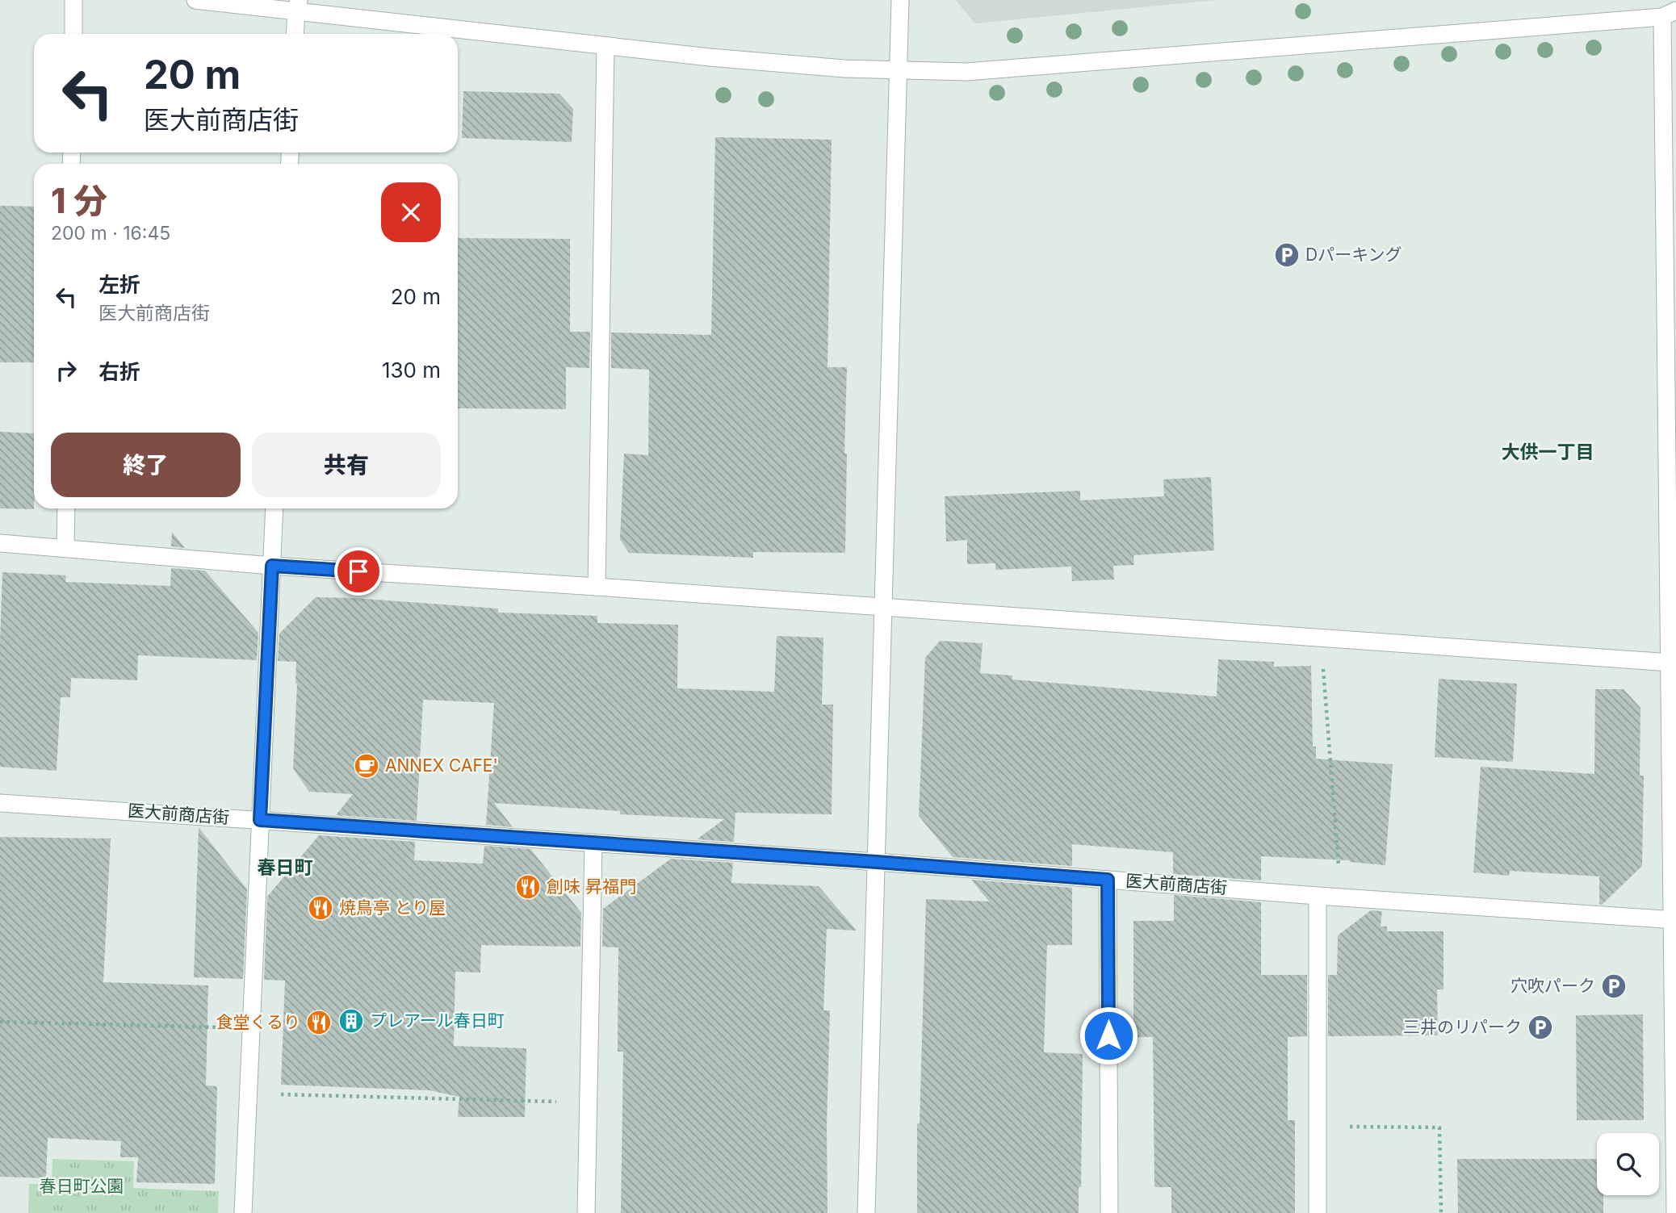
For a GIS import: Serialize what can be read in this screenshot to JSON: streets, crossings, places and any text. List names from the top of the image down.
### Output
{
  "streets": {
    "street": ["医大前商店街"]
  },
  "districts": ["大供一丁目", "春日町"],
  "parks": ["春日町公園"],
  "places": {
    "parking": ["Dパーキング", "穴吹パーク", "三井のリパーク"],
    "cafe": ["ANNEX CAFE'"],
    "restaurant": ["創味 昇福門", "焼鳥亭 とり屋", "食堂くるり"],
    "building": ["プレアール春日町"]
  },
  "page": {
    "turn": ["20 m", "医大前商店街"],
    "heading": ["1 分", "200 m · 16:45"],
    "list": [
      {
        "name": "左折",
        "note": "医大前商店街",
        "value": "20 m"
      },
      {
        "name": "右折",
        "value": "130 m"
      }
    ],
    "buttons": ["終了", "共有"]
  }
}
